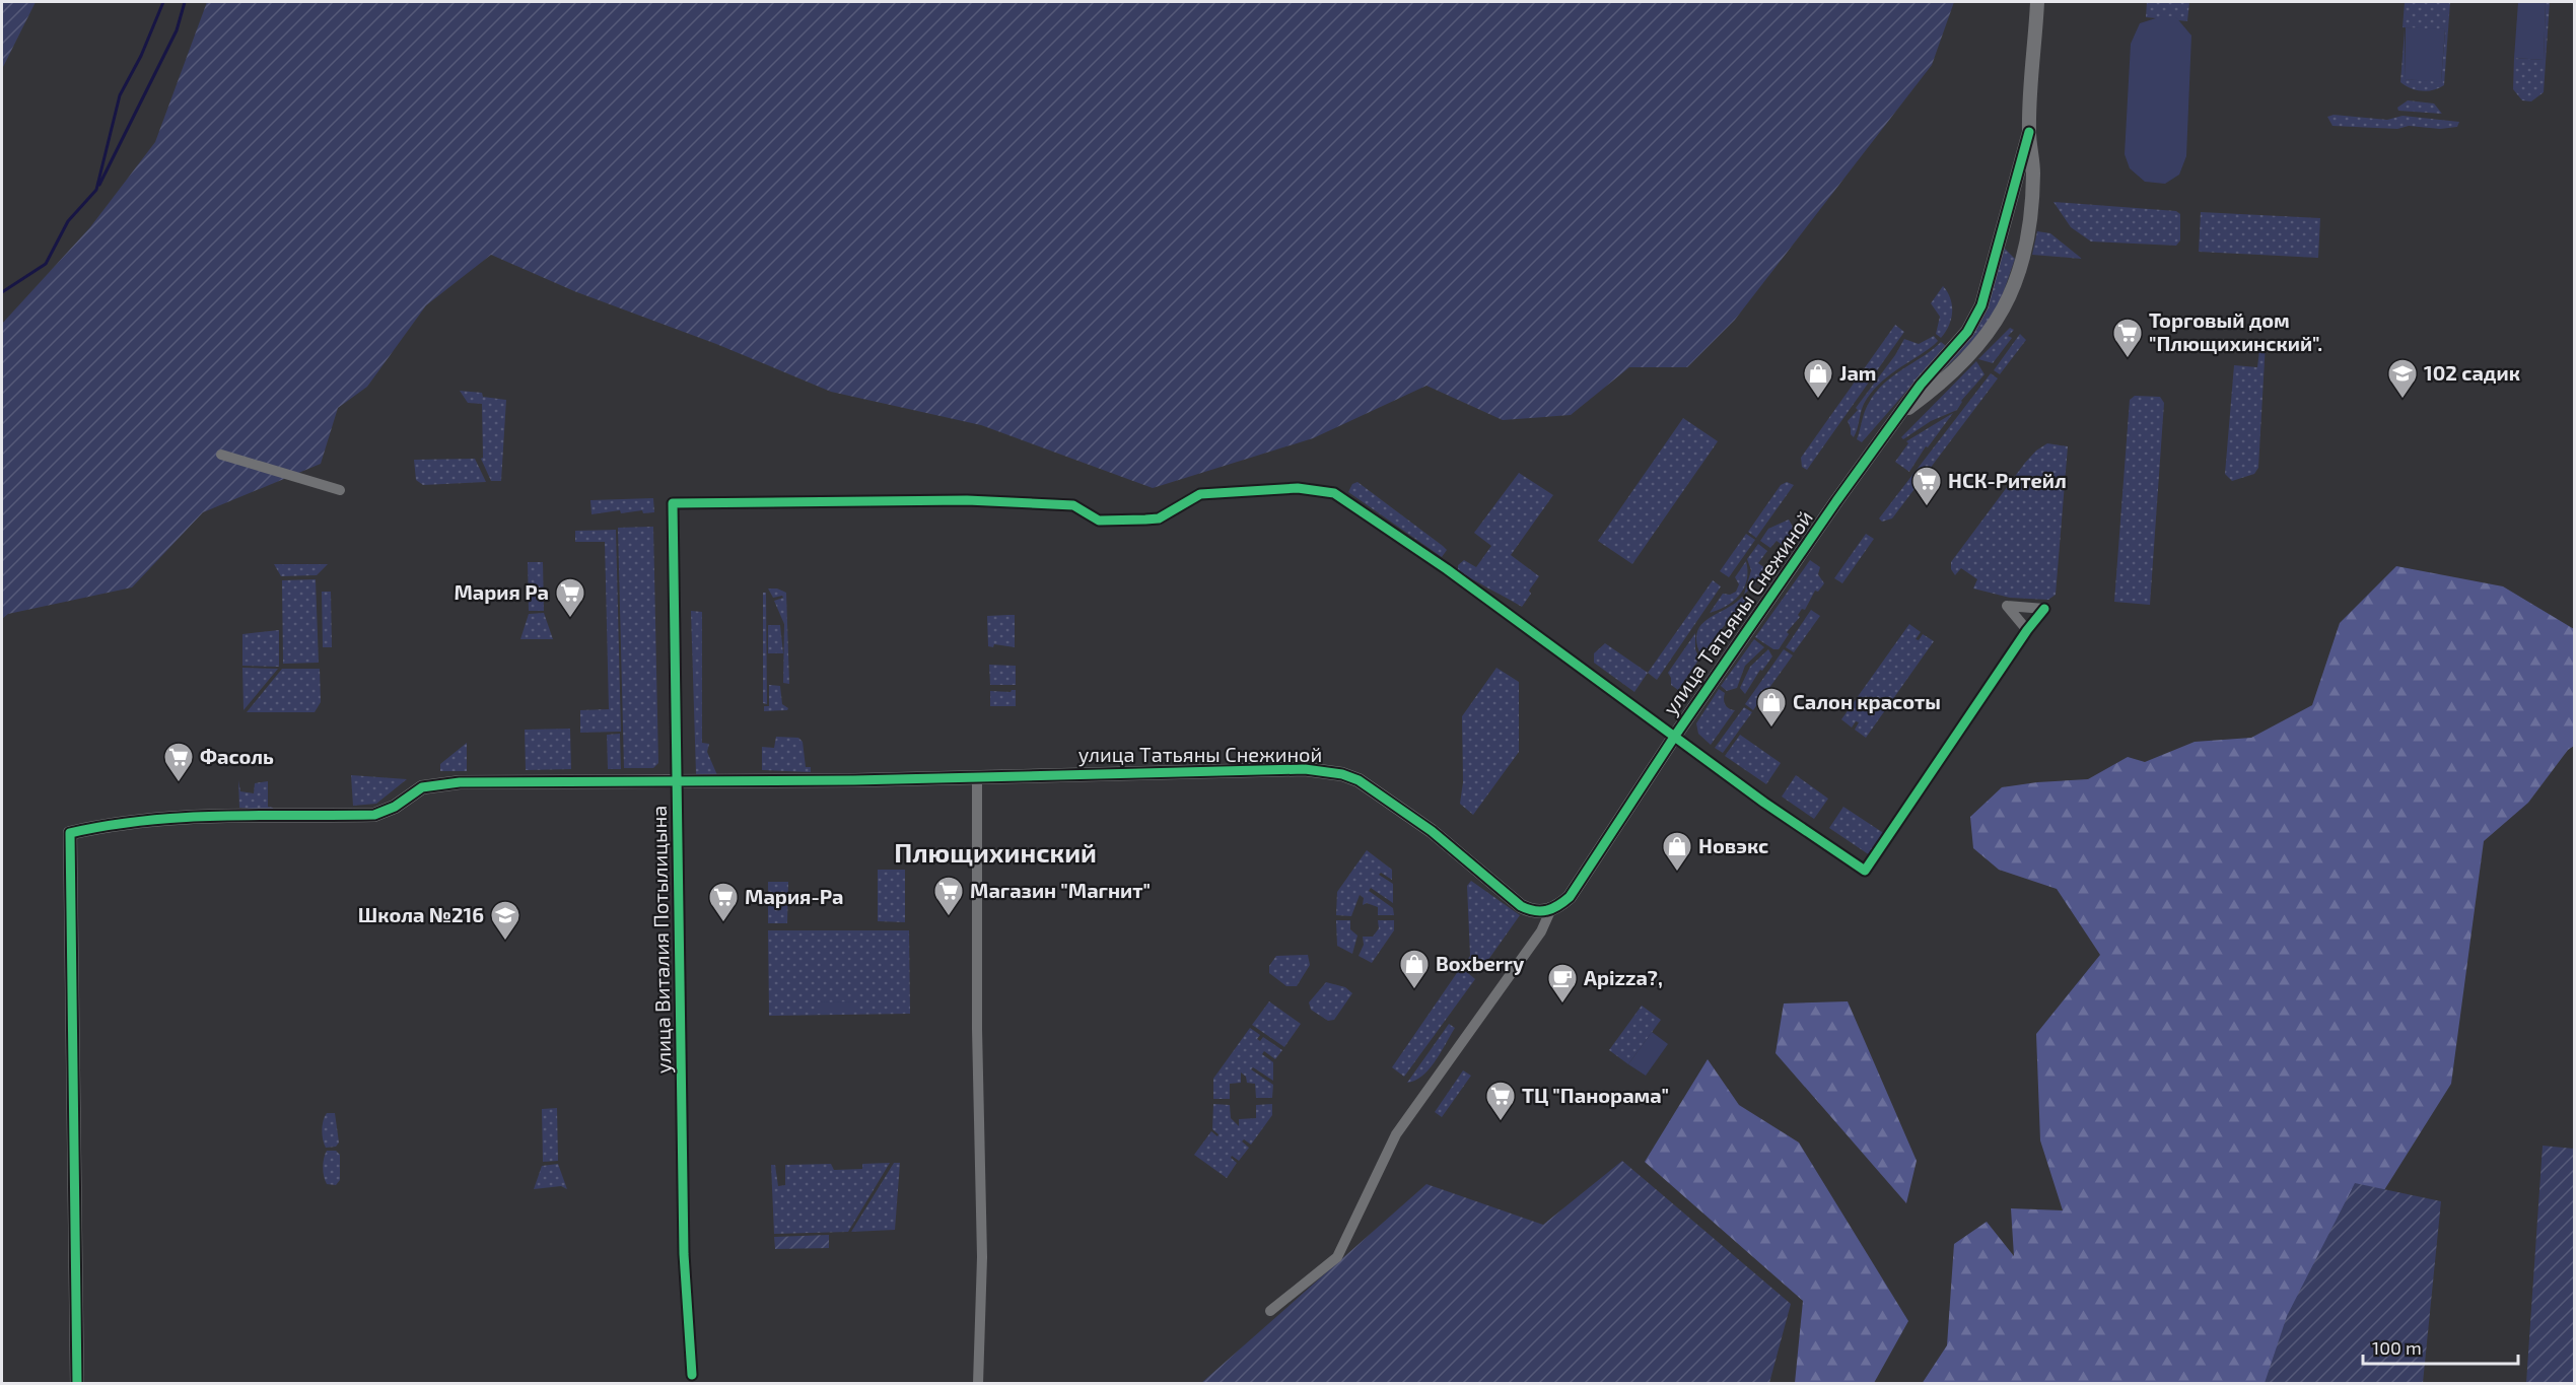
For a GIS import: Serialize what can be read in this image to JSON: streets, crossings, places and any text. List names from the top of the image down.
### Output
{
  "streets": {
    "street": ["улица Татьяны Снежиной", "улица Виталия Потылицына"]
  },
  "crossings": [
    ["улица Татьяны Снежиной", "улица Виталия Потылицына"]
  ],
  "districts": ["Плющихинский"],
  "places": {
    "supermarket": [
      "Торговый дом \"Плющихинский\".",
      "НСК-Ритейл",
      "Мария Ра",
      "Фасоль",
      "Магазин \"Магнит\"",
      "Мария-Ра",
      "ТЦ \"Панорама\""
    ],
    "shop": [
      "Jam",
      "Салон красоты",
      "Новэкс",
      "Boxberry"
    ],
    "school or university": ["102 садик", "Школа №216"],
    "cafe": ["Apizza?,"]
  },
  "scale_bar": "100 m"
}
